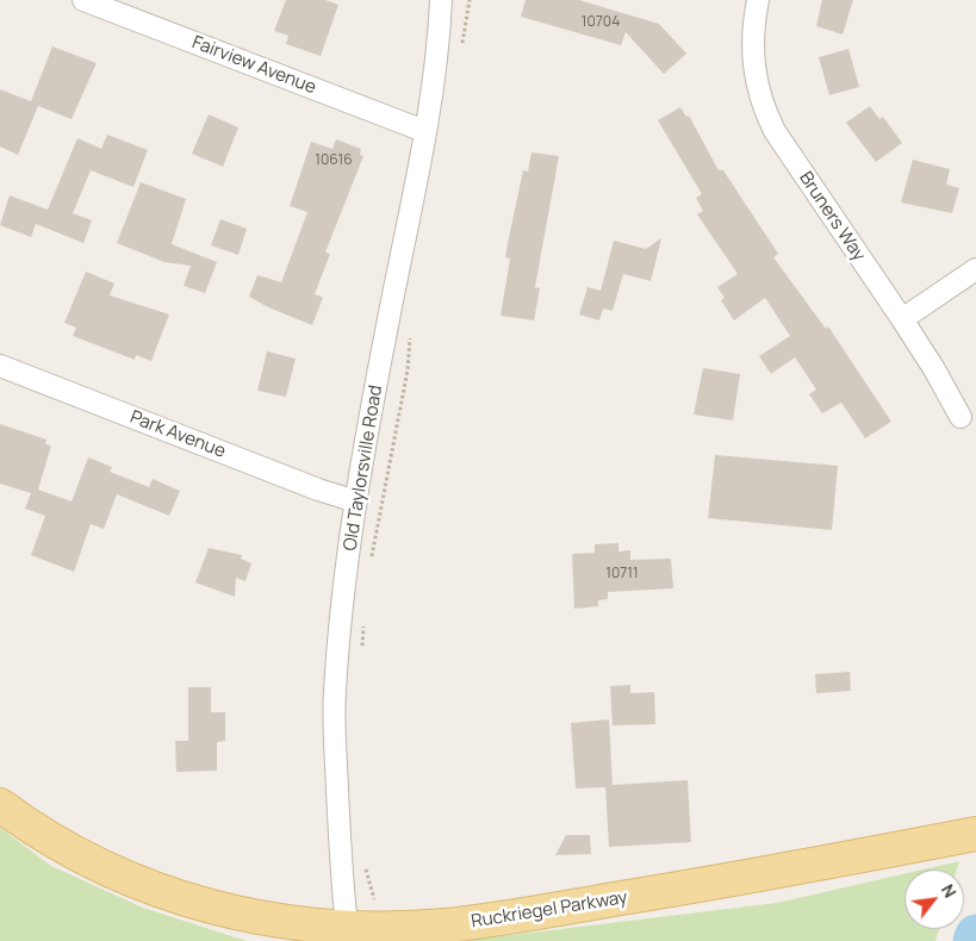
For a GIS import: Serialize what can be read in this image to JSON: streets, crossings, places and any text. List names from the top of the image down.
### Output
{
  "streets": {
    "main road": ["Ruckriegel Parkway"],
    "street": [
      "Fairview Avenue",
      "Bruners Way",
      "Park Avenue",
      "Old Taylorsville Road"
    ]
  },
  "crossings": [
    ["Fairview Avenue", "Old Taylorsville Road"],
    ["Park Avenue", "Old Taylorsville Road"],
    ["Old Taylorsville Road", "Ruckriegel Parkway"]
  ],
  "house_numbers": ["10704", "10616", "10711"],
  "north": "top right"
}
